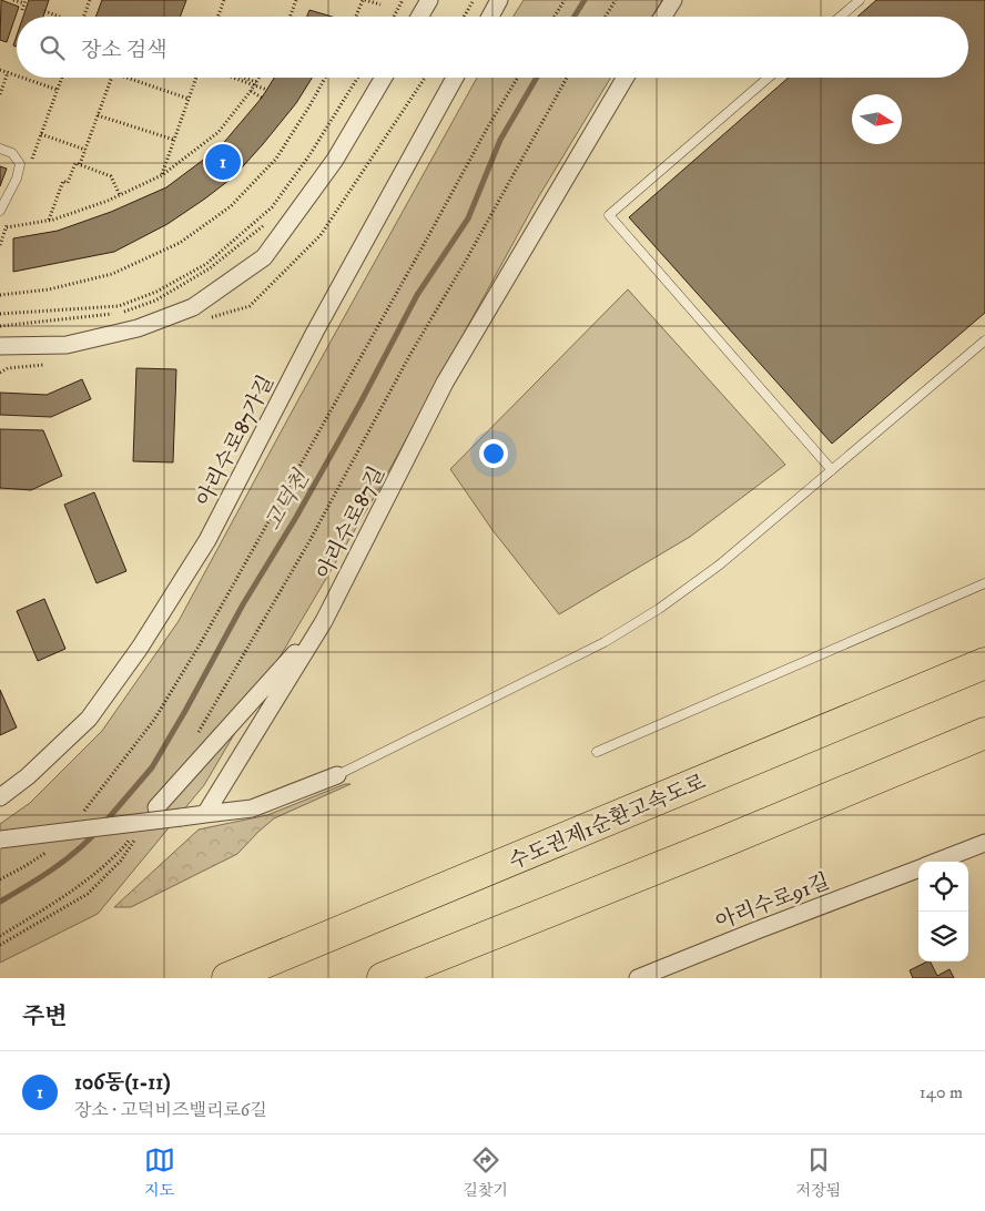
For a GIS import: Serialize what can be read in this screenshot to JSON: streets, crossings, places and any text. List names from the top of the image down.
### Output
{
  "streets": {
    "highway": ["수도권제1순환고속도로"],
    "street": ["아리수로87가길", "아리수로87길", "아리수로91길"]
  },
  "water": ["고덕천"],
  "north": "right",
  "page": {
    "search": "장소 검색",
    "pins": "1",
    "heading": "주변",
    "list": [
      {
        "mark": "1",
        "name": "106동(1-11)",
        "note": "장소 · 고덕비즈밸리로6길",
        "value": "140 m"
      }
    ],
    "nav": ["지도", "길찾기", "저장됨"]
  }
}
